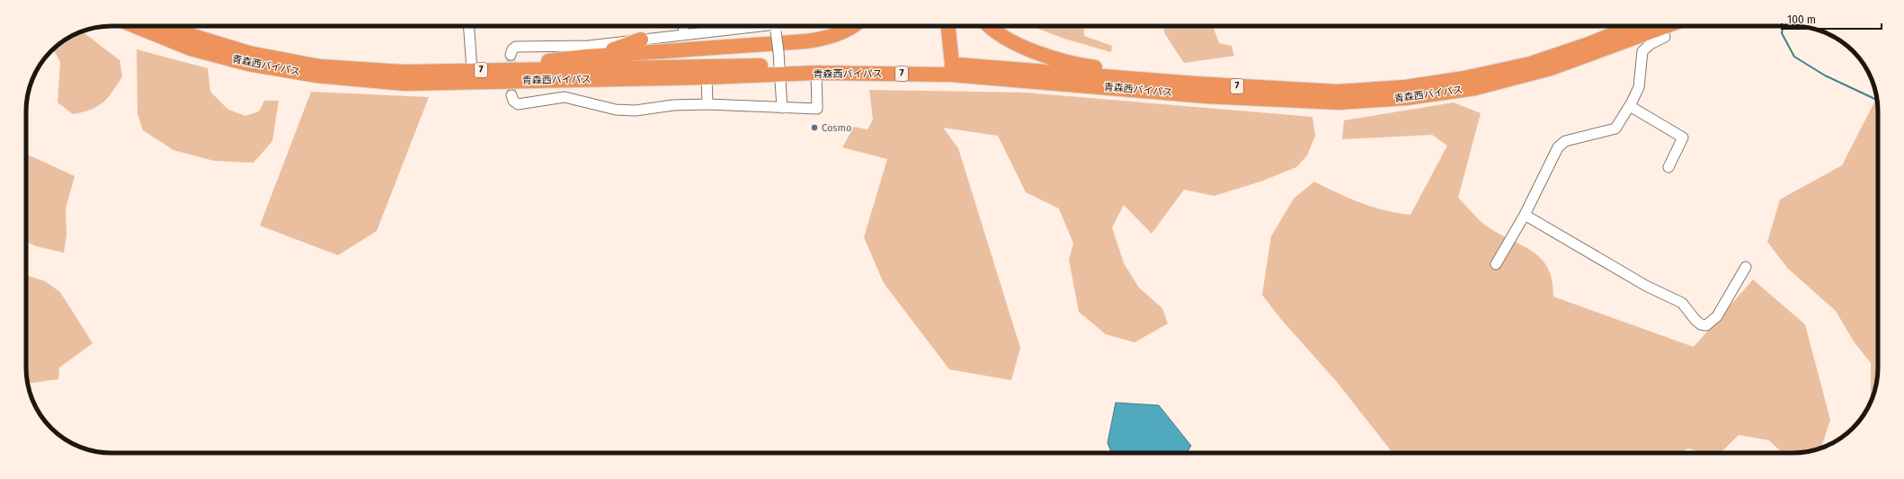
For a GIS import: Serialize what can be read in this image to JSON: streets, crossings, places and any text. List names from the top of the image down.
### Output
{
  "streets": {
    "highway": ["青森西バイパス", "7"]
  },
  "places": ["Cosmo"],
  "scale_bar": "100 m"
}
